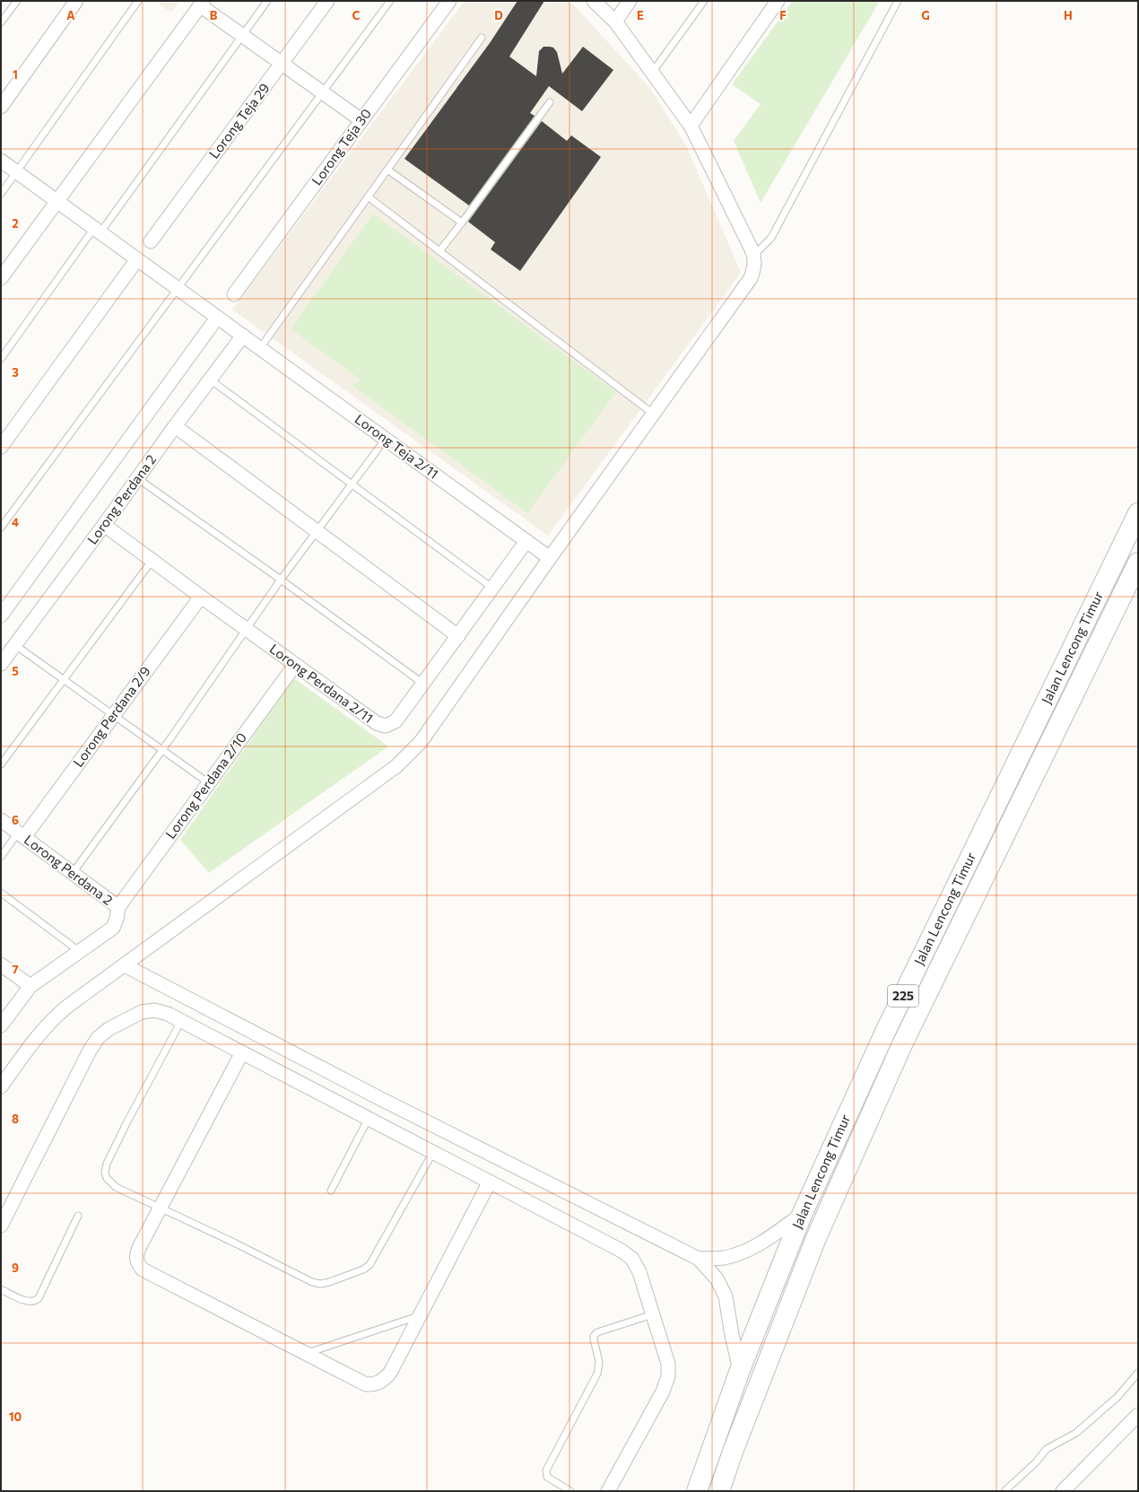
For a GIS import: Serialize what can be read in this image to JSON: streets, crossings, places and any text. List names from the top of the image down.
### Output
{
  "streets": {
    "highway": ["Jalan Lencong Timur", "225"],
    "street": [
      "Lorong Teja 29",
      "Lorong Teja 30",
      "Lorong Teja 2/11",
      "Lorong Perdana 2",
      "Lorong Perdana 2/11",
      "Lorong Perdana 2/9",
      "Lorong Perdana 2/10"
    ]
  },
  "crossings": [
    ["Lorong Teja 2/11", "Lorong Perdana 2"],
    ["Lorong Teja 2/11", "Lorong Perdana 2/11"],
    ["Lorong Perdana 2", "Lorong Perdana 2/11"],
    ["Lorong Perdana 2", "Lorong Perdana 2/9"],
    ["Lorong Perdana 2", "Lorong Perdana 2/10"],
    ["Lorong Perdana 2/11", "Lorong Perdana 2/9"],
    ["Lorong Perdana 2/11", "Lorong Perdana 2/10"]
  ],
  "grid": {
    "columns": [
      "A",
      "B",
      "C",
      "D",
      "E",
      "F",
      "G",
      "H"
    ],
    "rows": [
      "1",
      "2",
      "3",
      "4",
      "5",
      "6",
      "7",
      "8",
      "9",
      "10"
    ]
  }
}
